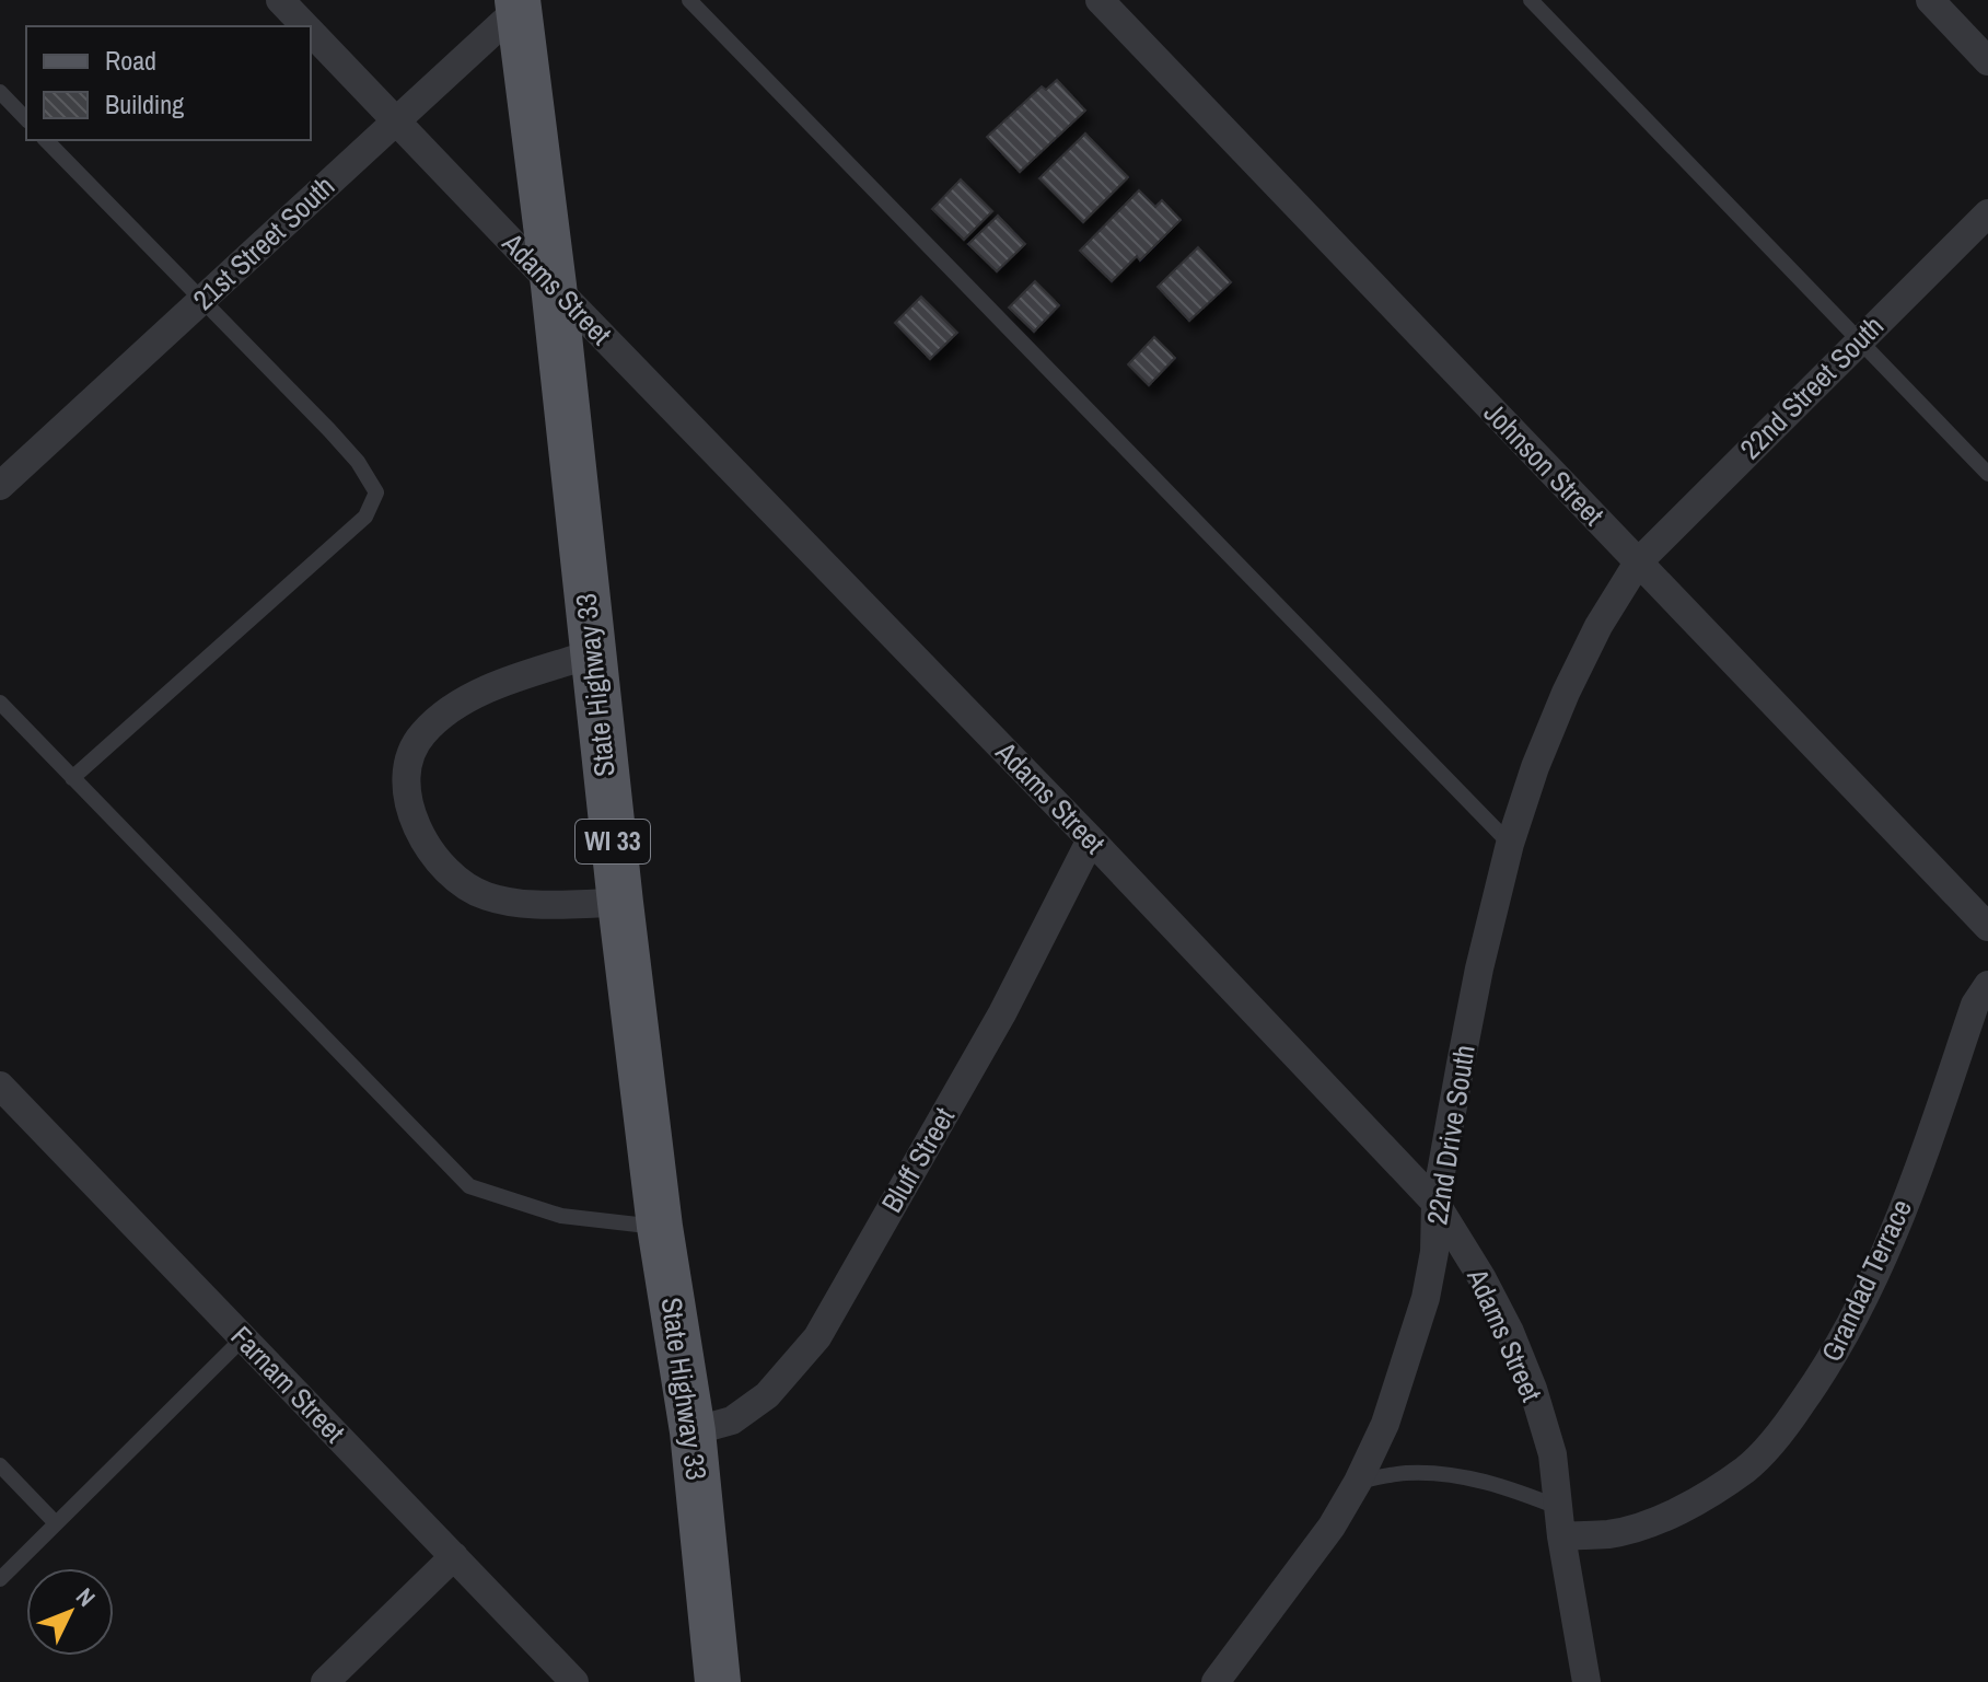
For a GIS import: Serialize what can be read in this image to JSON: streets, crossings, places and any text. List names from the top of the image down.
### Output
{
  "streets": {
    "main road": ["State Highway 33", "WI 33"],
    "street": [
      "21st Street South",
      "Adams Street",
      "22nd Street South",
      "Johnson Street",
      "22nd Drive South",
      "Bluff Street",
      "Grandad Terrace",
      "Farnam Street"
    ]
  },
  "crossings": [
    ["21st Street South", "Adams Street"],
    ["21st Street South", "State Highway 33"],
    ["Adams Street", "State Highway 33"],
    ["Adams Street", "22nd Drive South"],
    ["Adams Street", "Bluff Street"],
    ["Adams Street", "Grandad Terrace"],
    ["22nd Street South", "Johnson Street"],
    ["22nd Street South", "22nd Drive South"],
    ["Johnson Street", "22nd Drive South"],
    ["State Highway 33", "Bluff Street"]
  ],
  "legend": ["Road", "Building"],
  "north": "top right"
}
